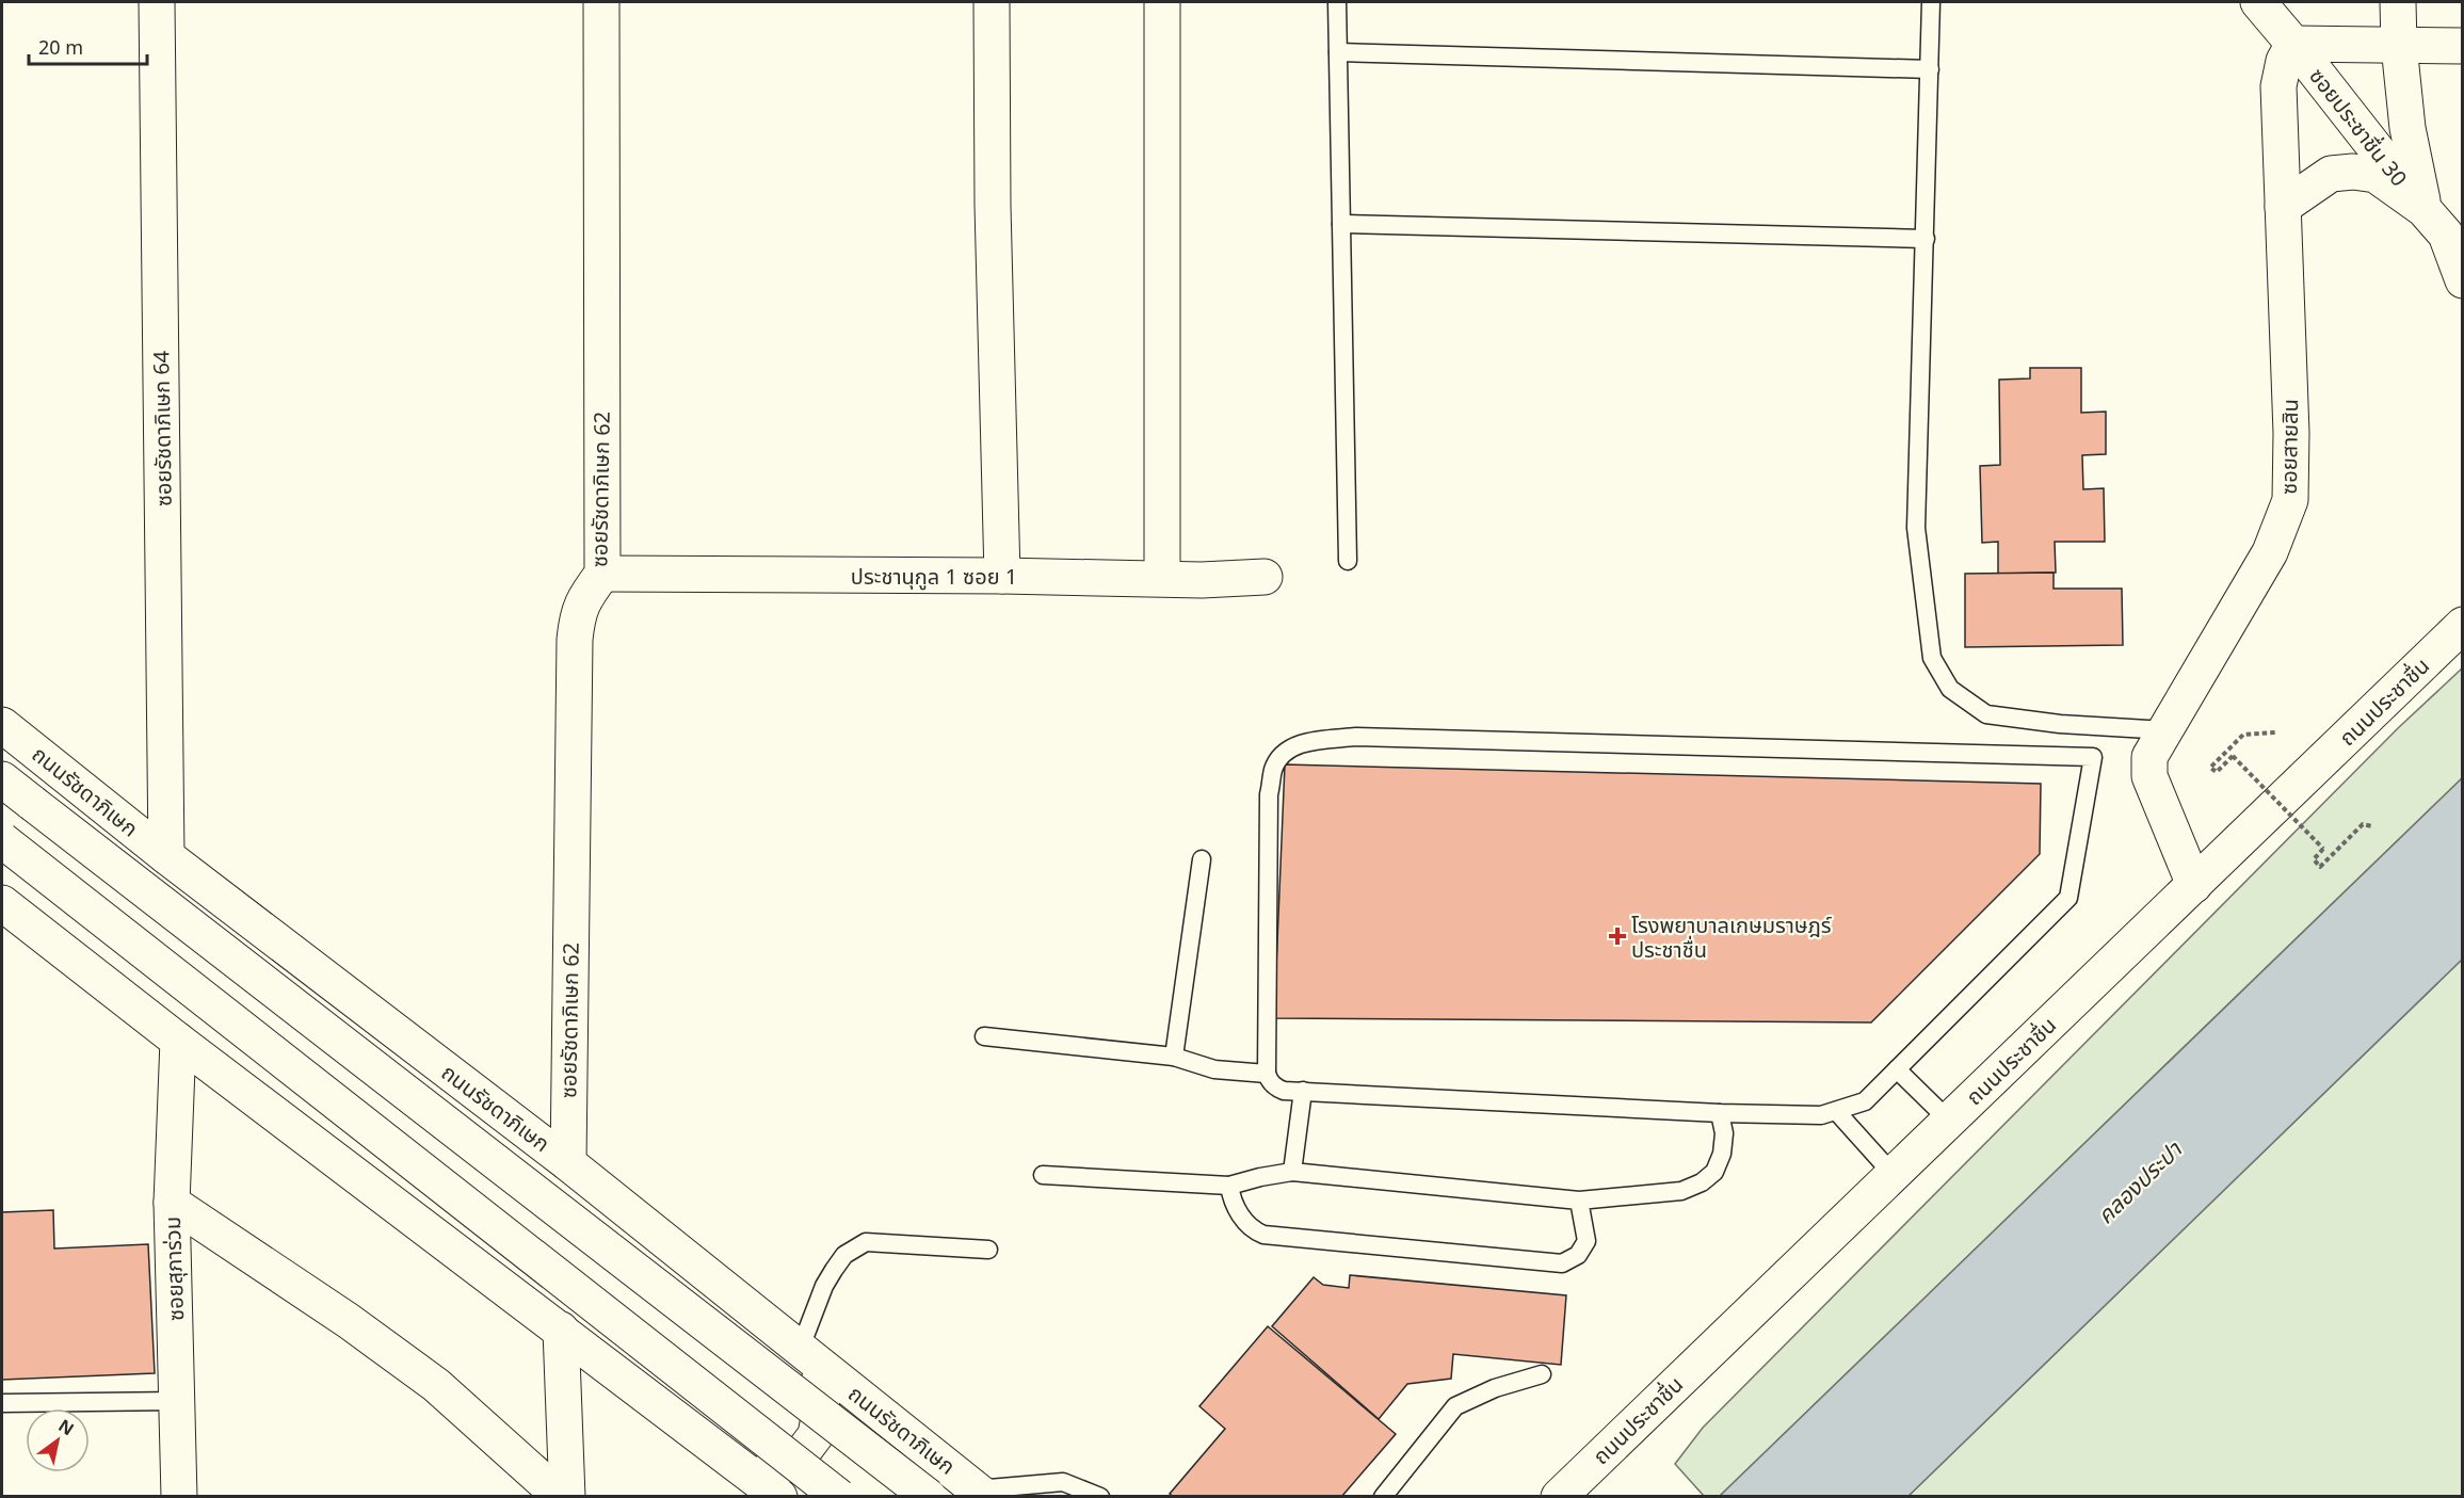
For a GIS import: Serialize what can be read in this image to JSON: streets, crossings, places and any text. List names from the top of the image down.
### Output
{
  "streets": {
    "main road": [
      "ซอยประชาชื่น 30",
      "ซอยรัชดาภิเษก 64",
      "ซอยสายสิน",
      "ซอยรัชดาภิเษก 62",
      "ประชานุกูล 1 ซอย 1",
      "ถนนประชาชื่น",
      "ถนนรัชดาภิเษก",
      "ซอยสุภาร่วม"
    ]
  },
  "crossings": [
    ["ซอยประชาชื่น 30", "ซอยสายสิน"],
    ["ซอยรัชดาภิเษก 64", "ถนนรัชดาภิเษก"],
    ["ซอยสายสิน", "ถนนประชาชื่น"],
    ["ซอยรัชดาภิเษก 62", "ประชานุกูล 1 ซอย 1"],
    ["ซอยรัชดาภิเษก 62", "ถนนรัชดาภิเษก"]
  ],
  "water": ["คลองประปา"],
  "places": {
    "health": ["โรงพยาบาลเกษมราษฎร์ ประชาชื่น"]
  },
  "scale_bar": "20 m",
  "north": "top right"
}
